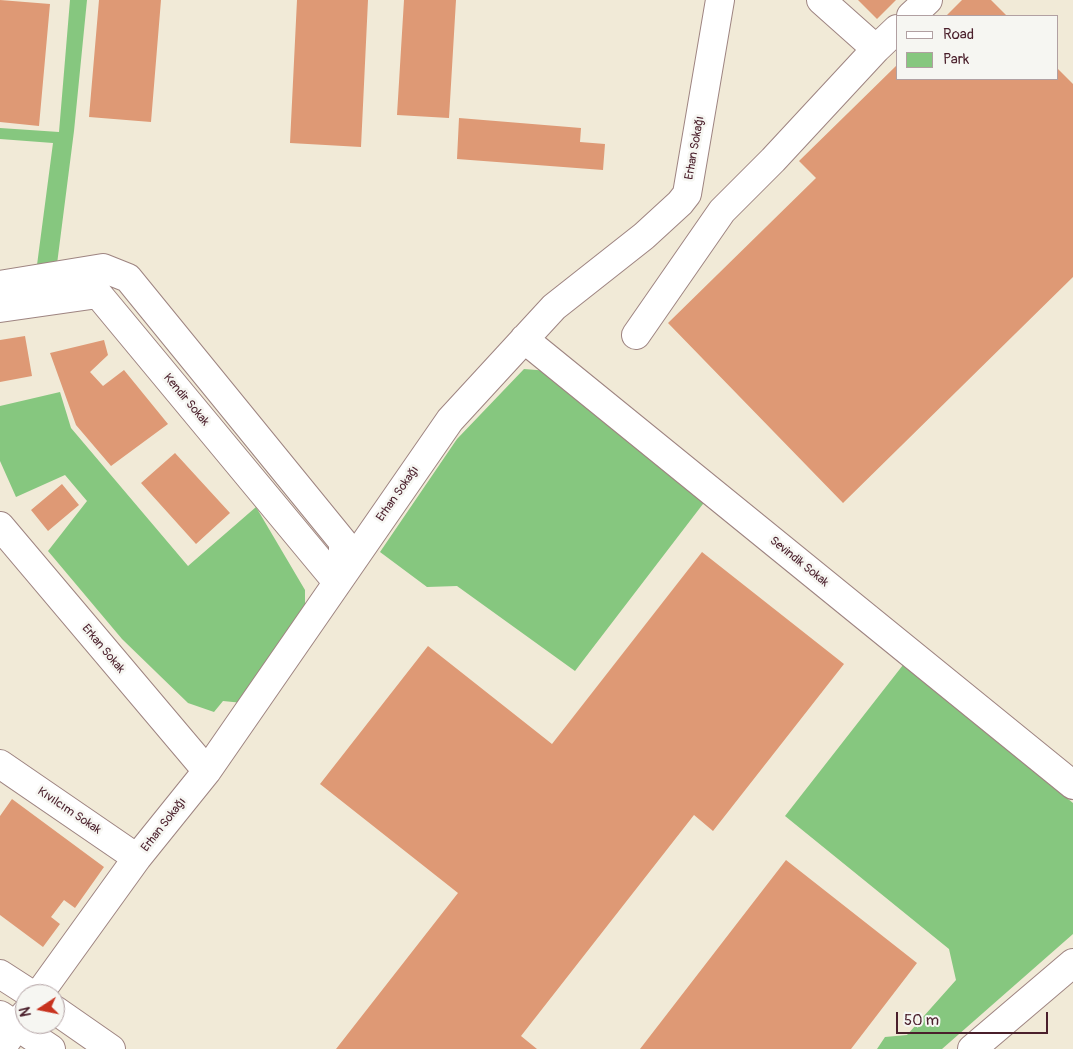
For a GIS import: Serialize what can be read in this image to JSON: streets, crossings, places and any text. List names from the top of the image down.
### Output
{
  "streets": {
    "street": [
      "Erhan Sokağı",
      "Kendir Sokak",
      "Sevindik Sokak",
      "Erkan Sokak",
      "Kıvılcım Sokak"
    ]
  },
  "crossings": [
    ["Erhan Sokağı", "Kendir Sokak"],
    ["Erhan Sokağı", "Sevindik Sokak"],
    ["Erhan Sokağı", "Erkan Sokak"],
    ["Erhan Sokağı", "Kıvılcım Sokak"]
  ],
  "legend": ["Road", "Park"],
  "scale_bar": "50 m",
  "north": "left"
}
